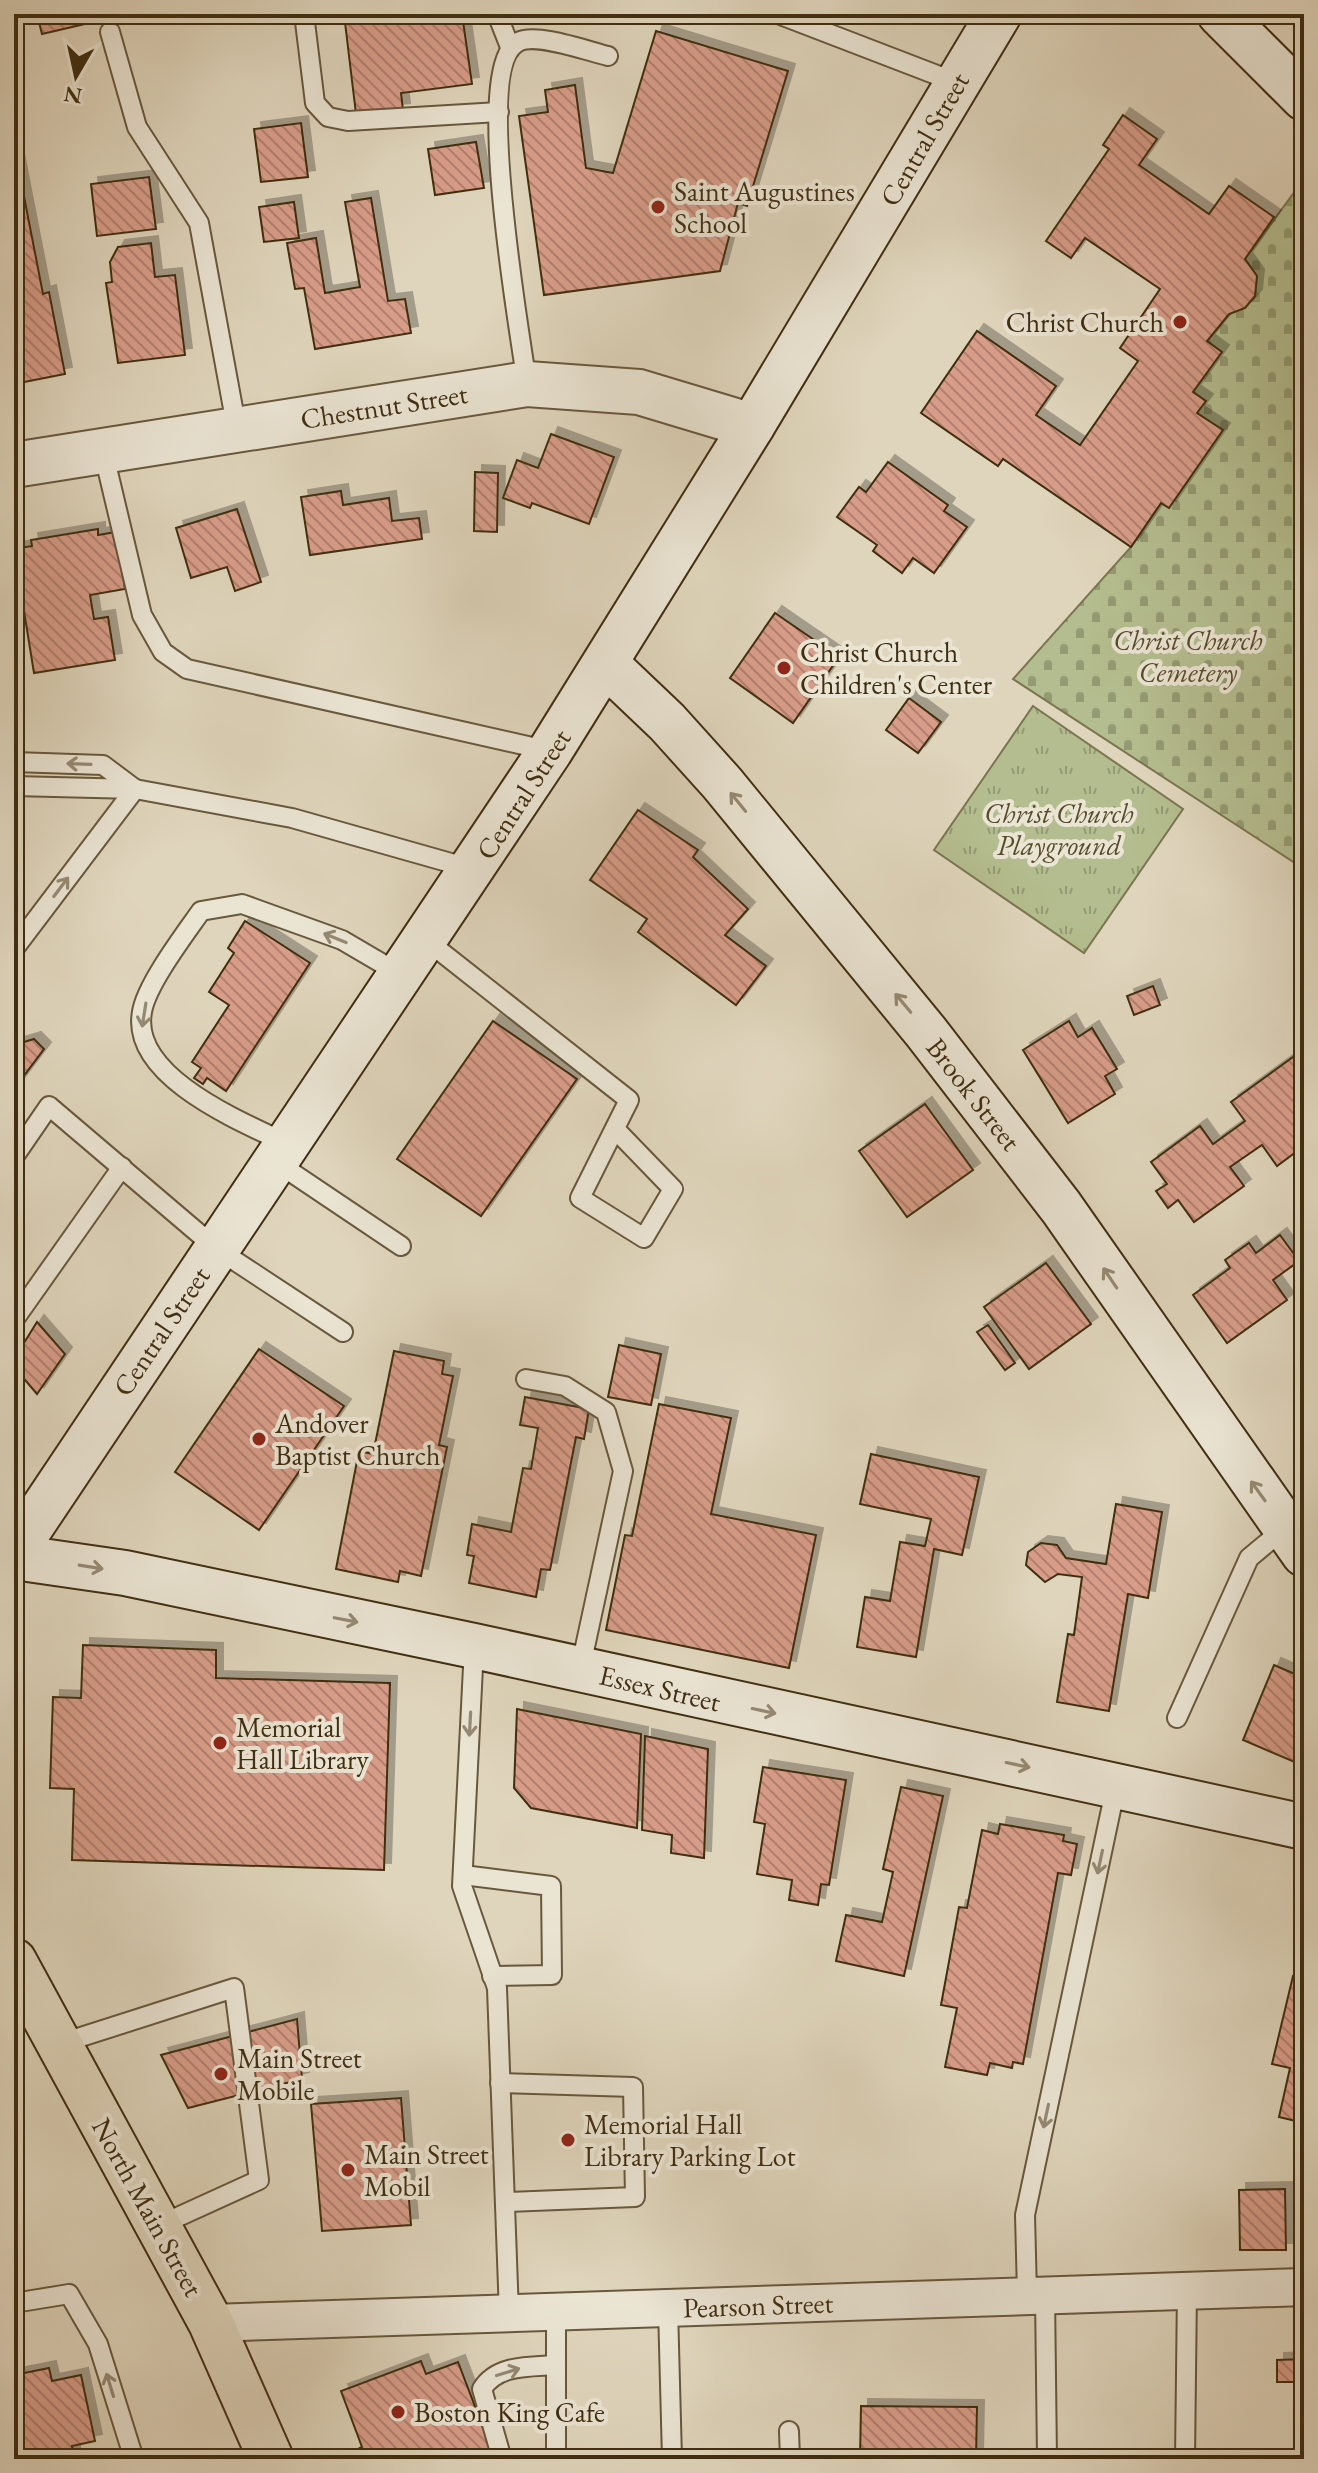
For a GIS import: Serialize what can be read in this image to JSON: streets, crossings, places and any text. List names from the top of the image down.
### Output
{
  "streets": {
    "main road": [
      "Central Street",
      "Chestnut Street",
      "Brook Street",
      "Essex Street",
      "North Main Street"
    ],
    "street": ["Pearson Street"]
  },
  "crossings": [
    ["Central Street", "Chestnut Street"],
    ["Central Street", "Brook Street"],
    ["Central Street", "Essex Street"],
    ["North Main Street", "Pearson Street"]
  ],
  "one_way": ["Brook Street", "Essex Street"],
  "parks": ["Christ Church Cemetery", "Christ Church Playground"],
  "places": [
    "Saint Augustines School",
    "Christ Church",
    "Christ Church Children's Center",
    "Andover Baptist Church",
    "Memorial Hall Library",
    "Main Street Mobile",
    "Memorial Hall Library Parking Lot",
    "Main Street Mobil",
    "Boston King Cafe"
  ],
  "north": "bottom"
}
